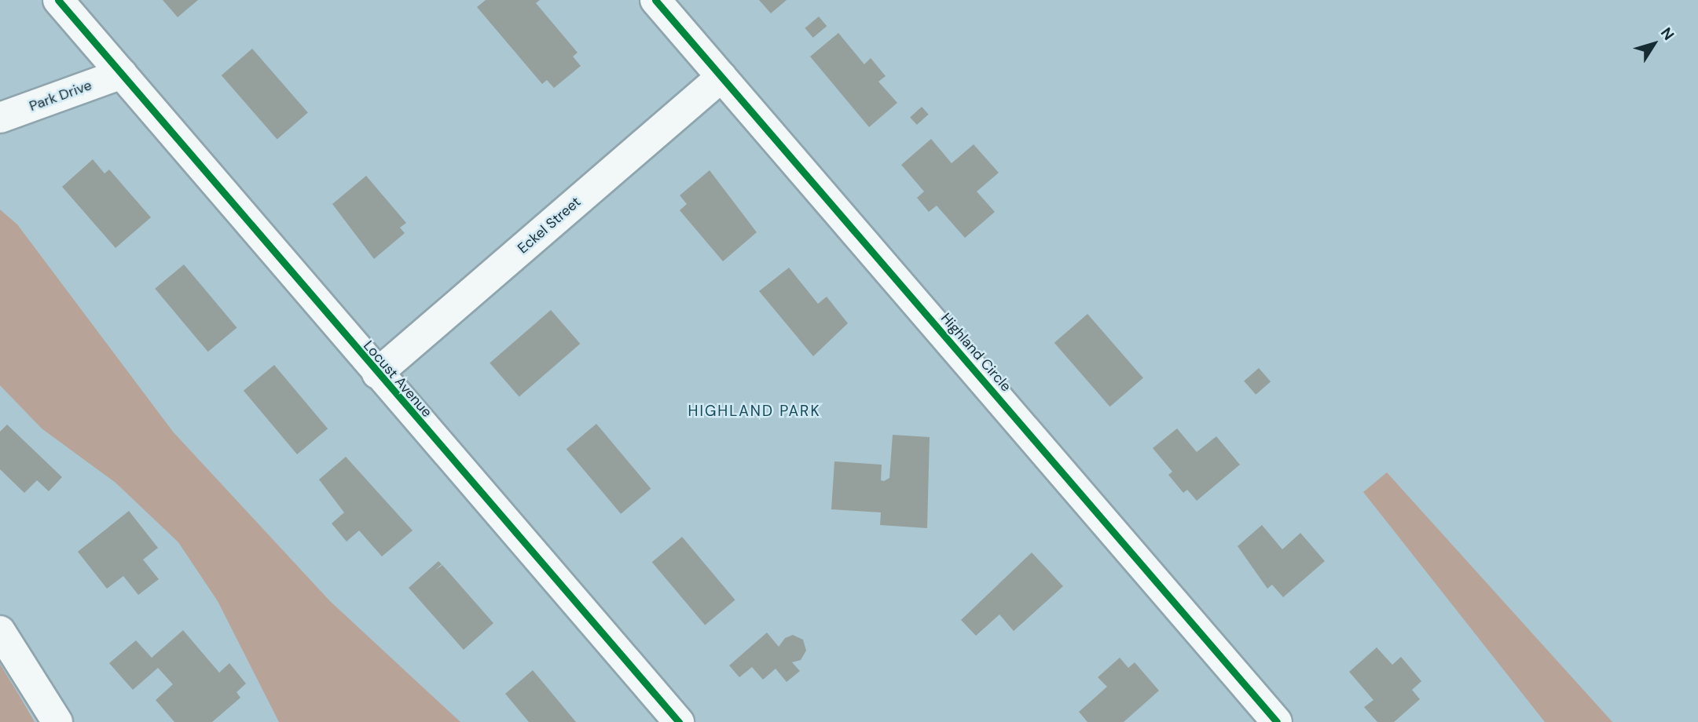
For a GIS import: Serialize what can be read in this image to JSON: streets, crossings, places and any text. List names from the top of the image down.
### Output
{
  "streets": {
    "street": [
      "Park Drive",
      "Eckel Street",
      "Highland Circle",
      "Locust Avenue"
    ]
  },
  "crossings": [
    ["Park Drive", "Locust Avenue"],
    ["Eckel Street", "Highland Circle"],
    ["Eckel Street", "Locust Avenue"]
  ],
  "districts": ["HIGHLAND PARK"],
  "north": "top right"
}
